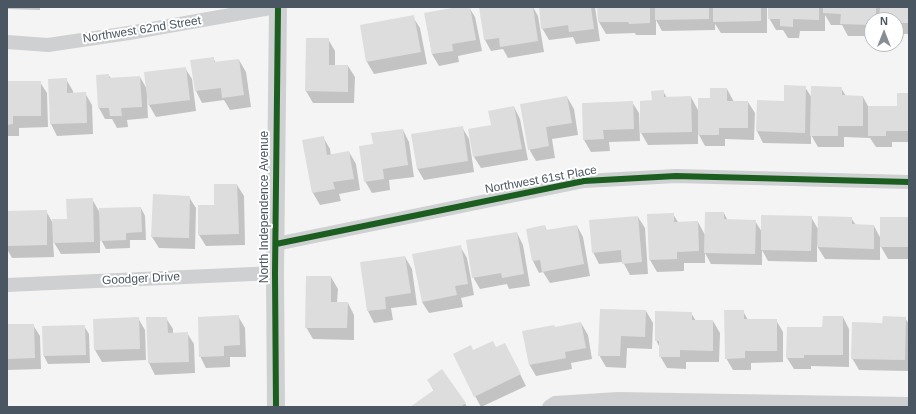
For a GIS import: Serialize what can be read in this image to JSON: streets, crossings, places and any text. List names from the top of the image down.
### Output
{
  "streets": {
    "street": [
      "Northwest 62nd Street",
      "Northwest 61st Place",
      "North Independence Avenue",
      "Goodger Drive"
    ]
  },
  "crossings": [
    ["Northwest 62nd Street", "North Independence Avenue"],
    ["Northwest 61st Place", "North Independence Avenue"],
    ["North Independence Avenue", "Goodger Drive"]
  ],
  "north": "top"
}
